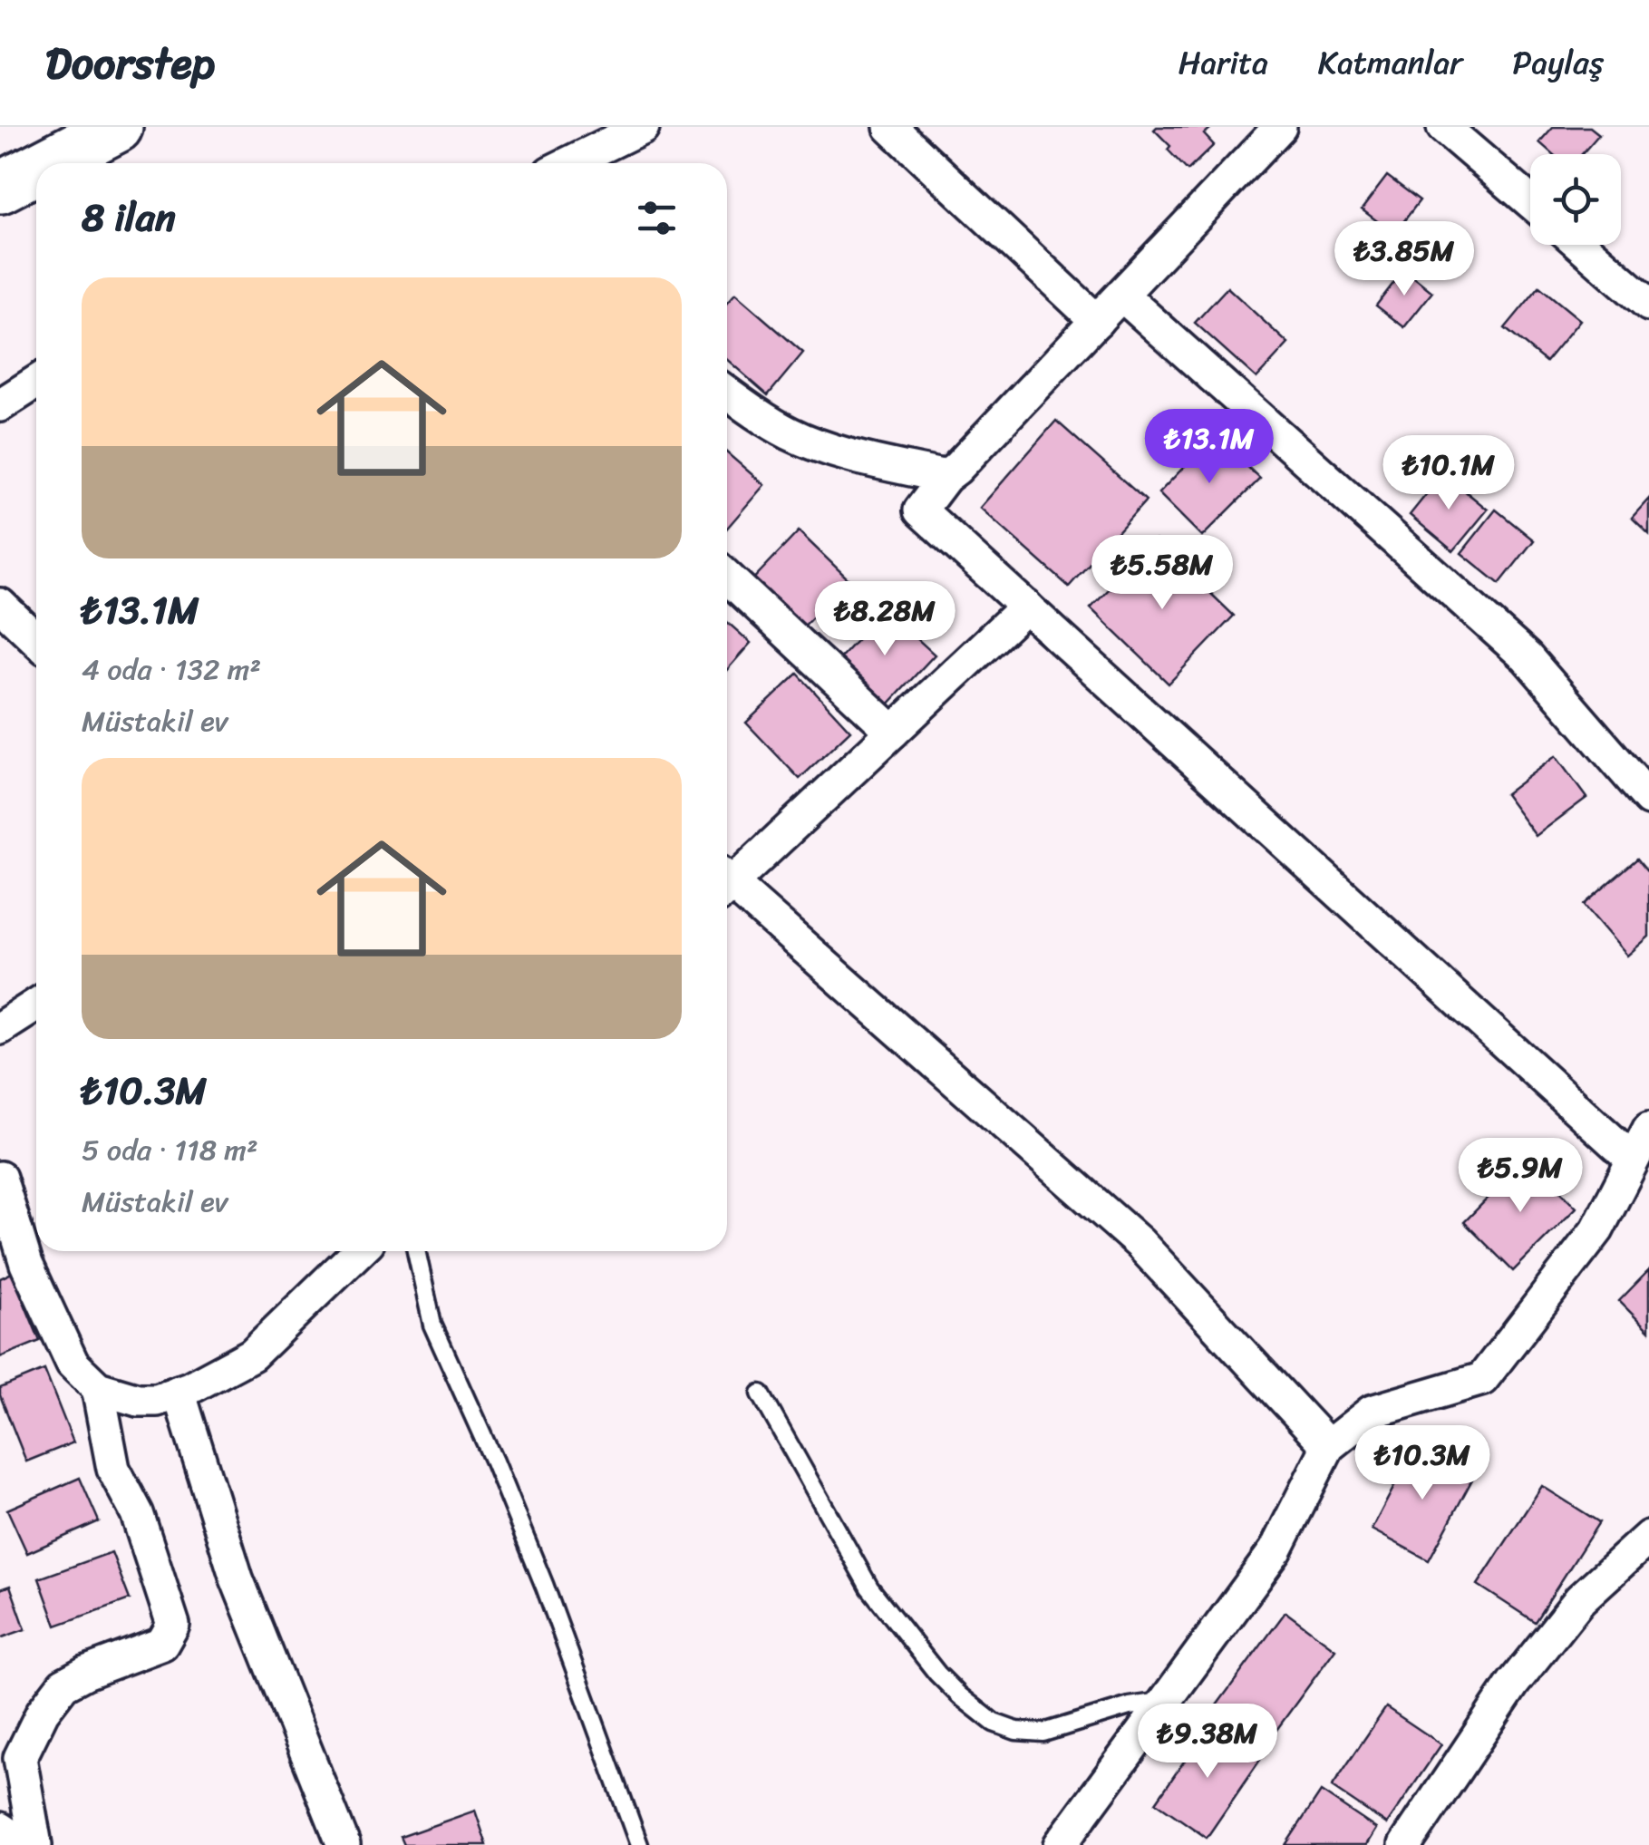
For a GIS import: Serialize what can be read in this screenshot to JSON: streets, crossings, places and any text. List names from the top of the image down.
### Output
{
  "page": {
    "header": "Doorstep",
    "nav": ["Harita", "Katmanlar", "Paylaş"],
    "heading": "8 ilan",
    "price": [
      "₺3.85M",
      "₺13.1M",
      "₺10.1M",
      "₺5.58M",
      "₺8.28M",
      "₺5.9M",
      "₺10.3M",
      "₺9.38M"
    ],
    "list": [
      {
        "name": "₺13.1M",
        "note": "4 oda · 132 m² · Müstakil ev"
      },
      {
        "name": "₺10.3M",
        "note": "5 oda · 118 m² · Müstakil ev"
      }
    ]
  }
}
